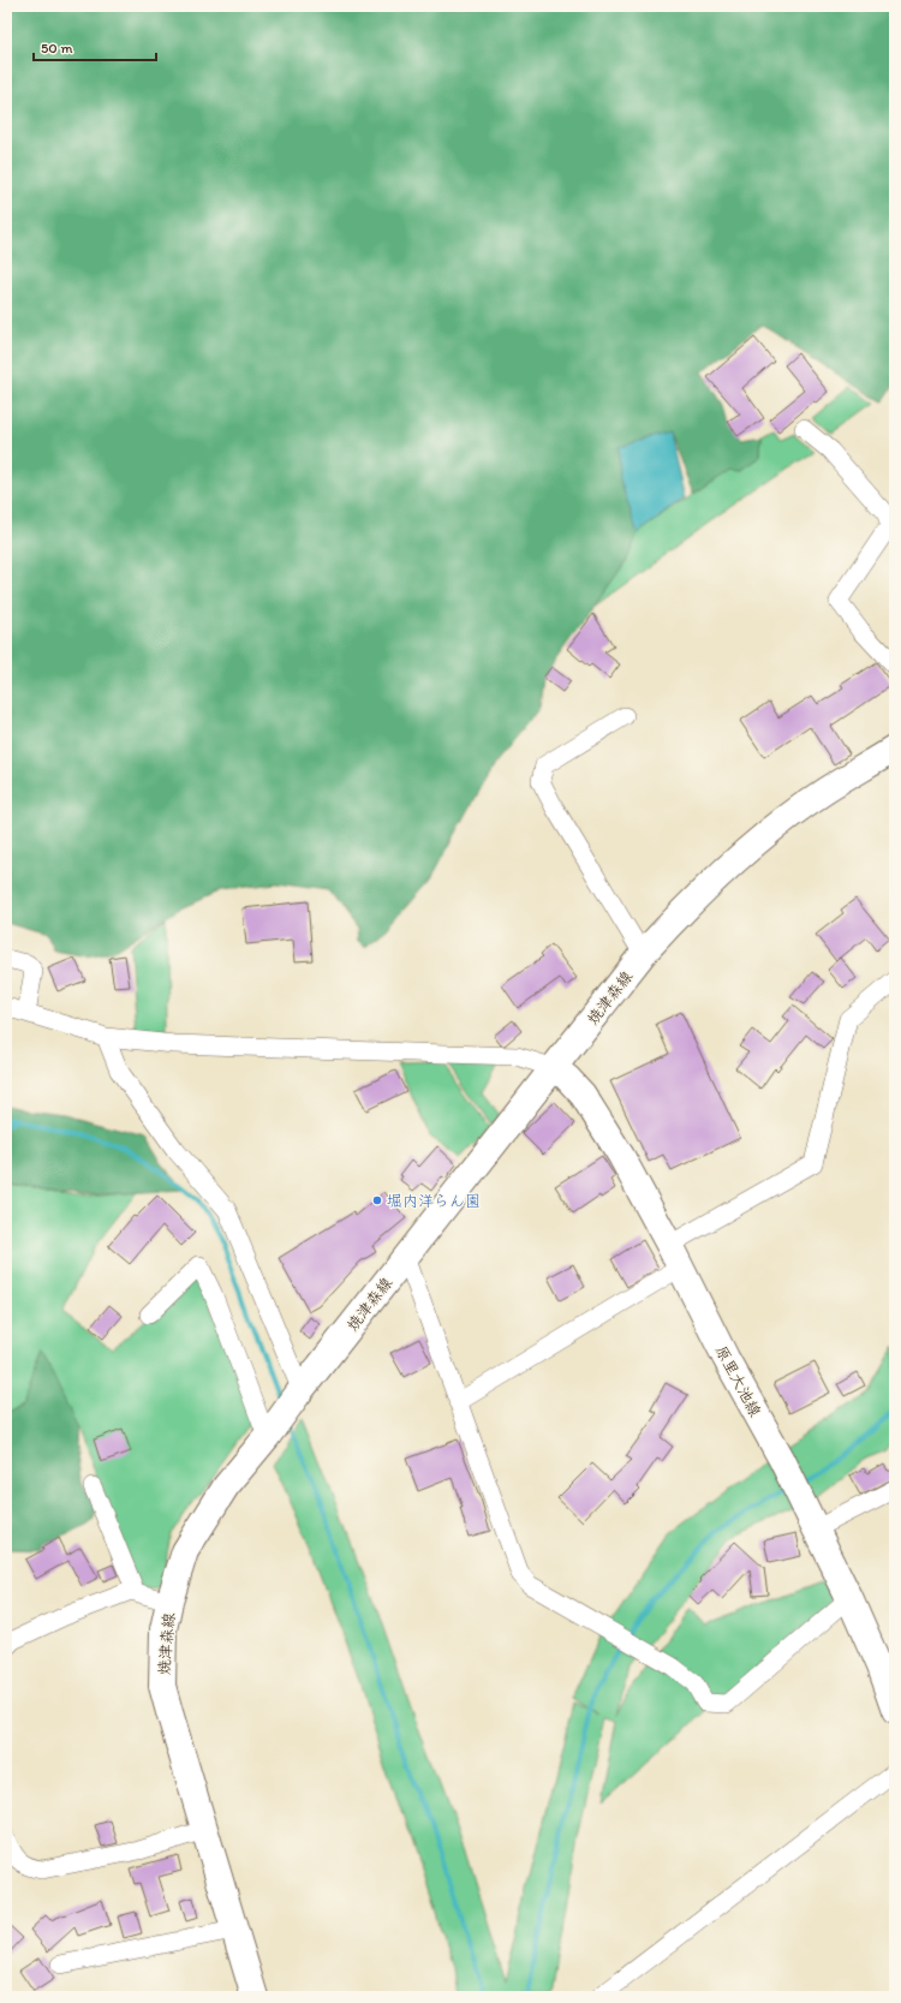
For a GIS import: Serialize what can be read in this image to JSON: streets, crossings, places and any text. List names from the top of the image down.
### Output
{
  "streets": {
    "main road": ["焼津森線", "原里大池線"]
  },
  "crossings": [
    ["焼津森線", "原里大池線"]
  ],
  "places": ["堀内洋らん園"],
  "scale_bar": "50 m"
}
